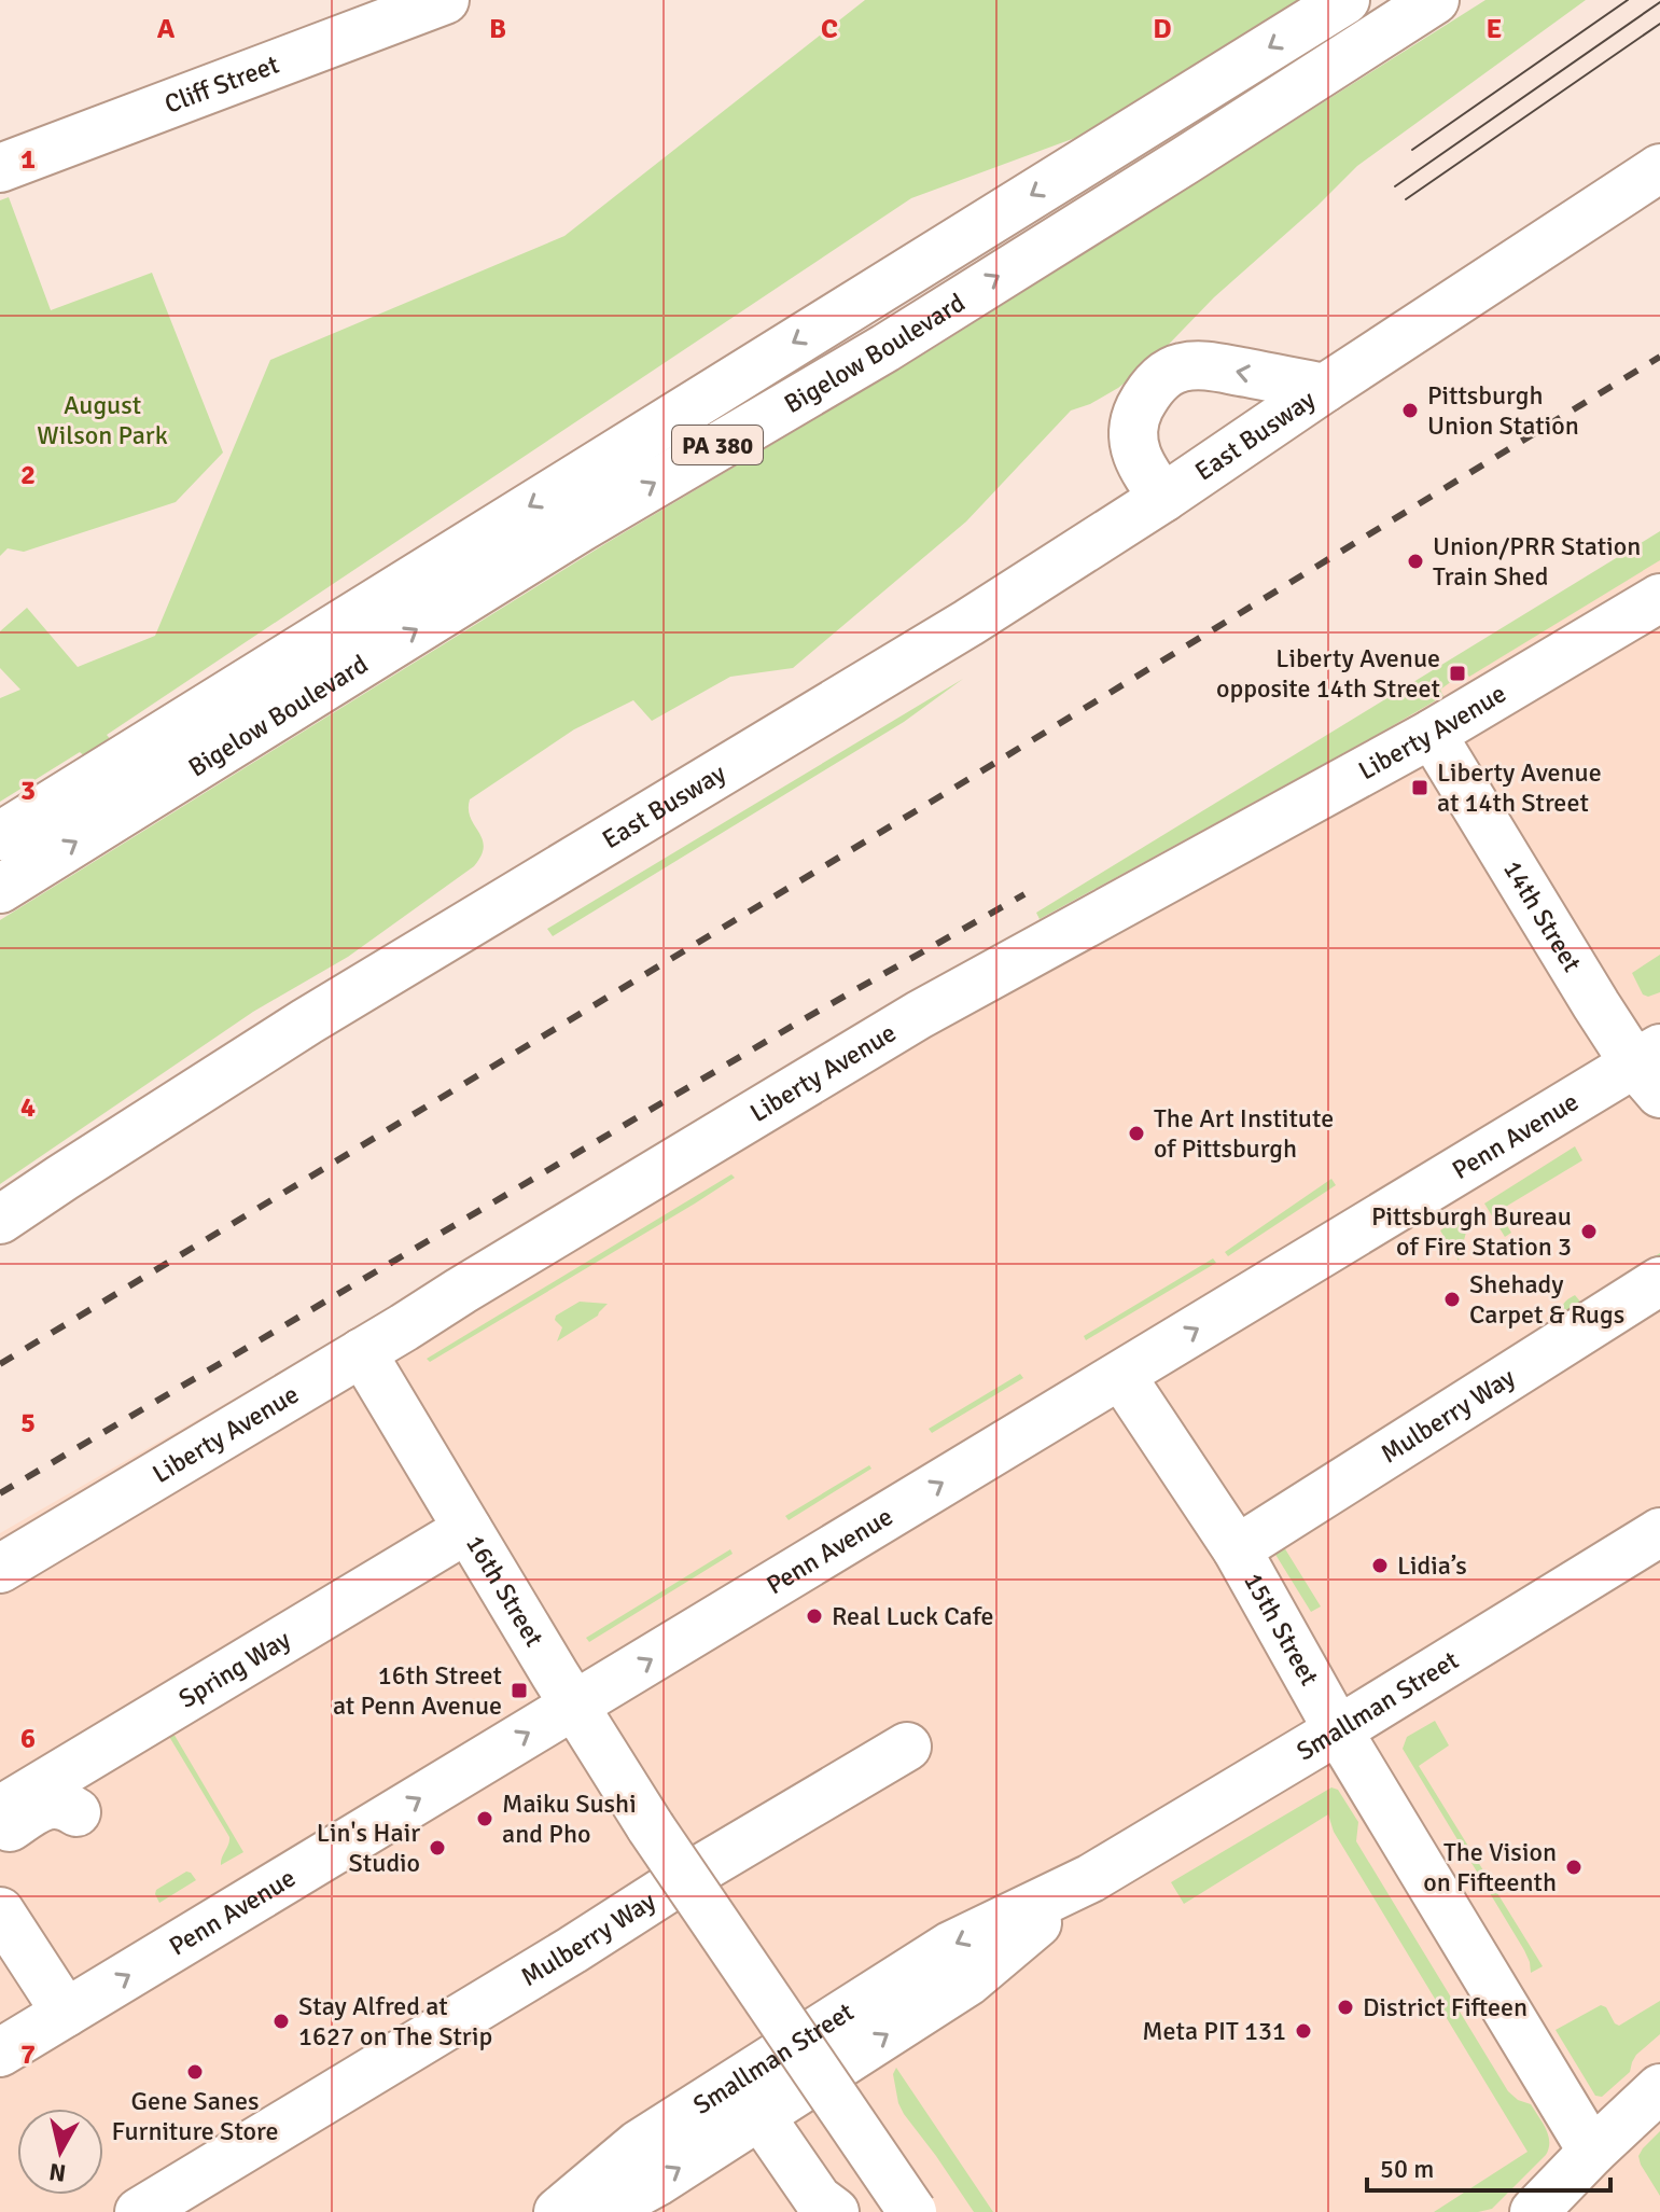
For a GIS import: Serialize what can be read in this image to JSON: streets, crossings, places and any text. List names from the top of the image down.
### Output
{
  "streets": {
    "street": [
      "Cliff Street",
      "Bigelow Boulevard",
      "East Busway",
      "PA 380",
      "Liberty Avenue",
      "14th Street",
      "Penn Avenue",
      "Mulberry Way",
      "16th Street",
      "15th Street",
      "Spring Way",
      "Smallman Street"
    ]
  },
  "crossings": [
    ["Liberty Avenue", "14th Street"],
    ["Liberty Avenue", "16th Street"],
    ["14th Street", "Penn Avenue"],
    ["Penn Avenue", "16th Street"],
    ["Penn Avenue", "15th Street"],
    ["Mulberry Way", "15th Street"],
    ["16th Street", "Spring Way"],
    ["15th Street", "Smallman Street"]
  ],
  "one_way": ["Penn Avenue"],
  "parks": ["August Wilson Park"],
  "places": {
    "other": [
      "Pittsburgh Union Station",
      "Union/PRR Station Train Shed",
      "The Art Institute of Pittsburgh",
      "Pittsburgh Bureau of Fire Station 3",
      "Shehady Carpet & Rugs",
      "Lidia’s",
      "Real Luck Cafe",
      "Maiku Sushi and Pho",
      "Lin's Hair Studio",
      "The Vision on Fifteenth",
      "District Fifteen",
      "Stay Alfred at 1627 on The Strip",
      "Meta PIT 131",
      "Gene Sanes Furniture Store"
    ],
    "transit": ["Liberty Avenue opposite 14th Street", "Liberty Avenue at 14th Street", "16th Street at Penn Avenue"]
  },
  "scale_bar": "50 m",
  "north": "bottom",
  "grid": {
    "columns": [
      "A",
      "B",
      "C",
      "D",
      "E"
    ],
    "rows": [
      "1",
      "2",
      "3",
      "4",
      "5",
      "6",
      "7"
    ]
  }
}
